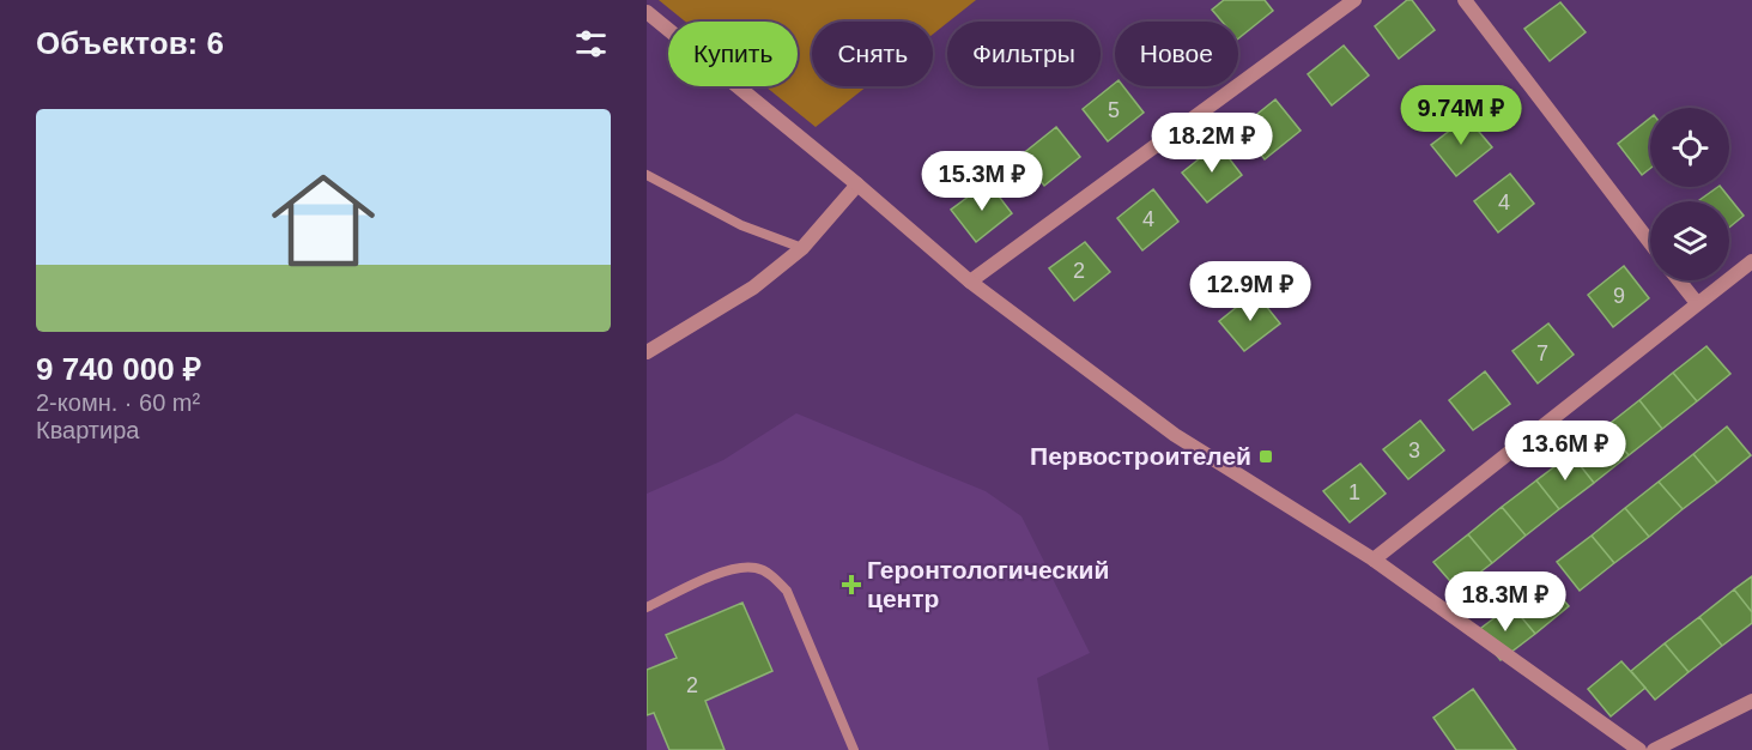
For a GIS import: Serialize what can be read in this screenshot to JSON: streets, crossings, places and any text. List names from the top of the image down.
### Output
{
  "places": {
    "transit": ["Первостроителей"],
    "health": ["Геронтологический центр"]
  },
  "house_numbers": [
    "5",
    "4",
    "4",
    "2",
    "9",
    "7",
    "3",
    "1",
    "2"
  ],
  "page": {
    "heading": "Объектов: 6",
    "chip": [
      "Купить",
      "Снять",
      "Фильтры",
      "Новое"
    ],
    "price": [
      "9.74M ₽",
      "18.2M ₽",
      "15.3M ₽",
      "12.9M ₽",
      "13.6M ₽",
      "18.3M ₽"
    ],
    "list": [
      {
        "name": "9 740 000 ₽",
        "note": "2-комн. · 60 m² · Квартира"
      }
    ]
  }
}
